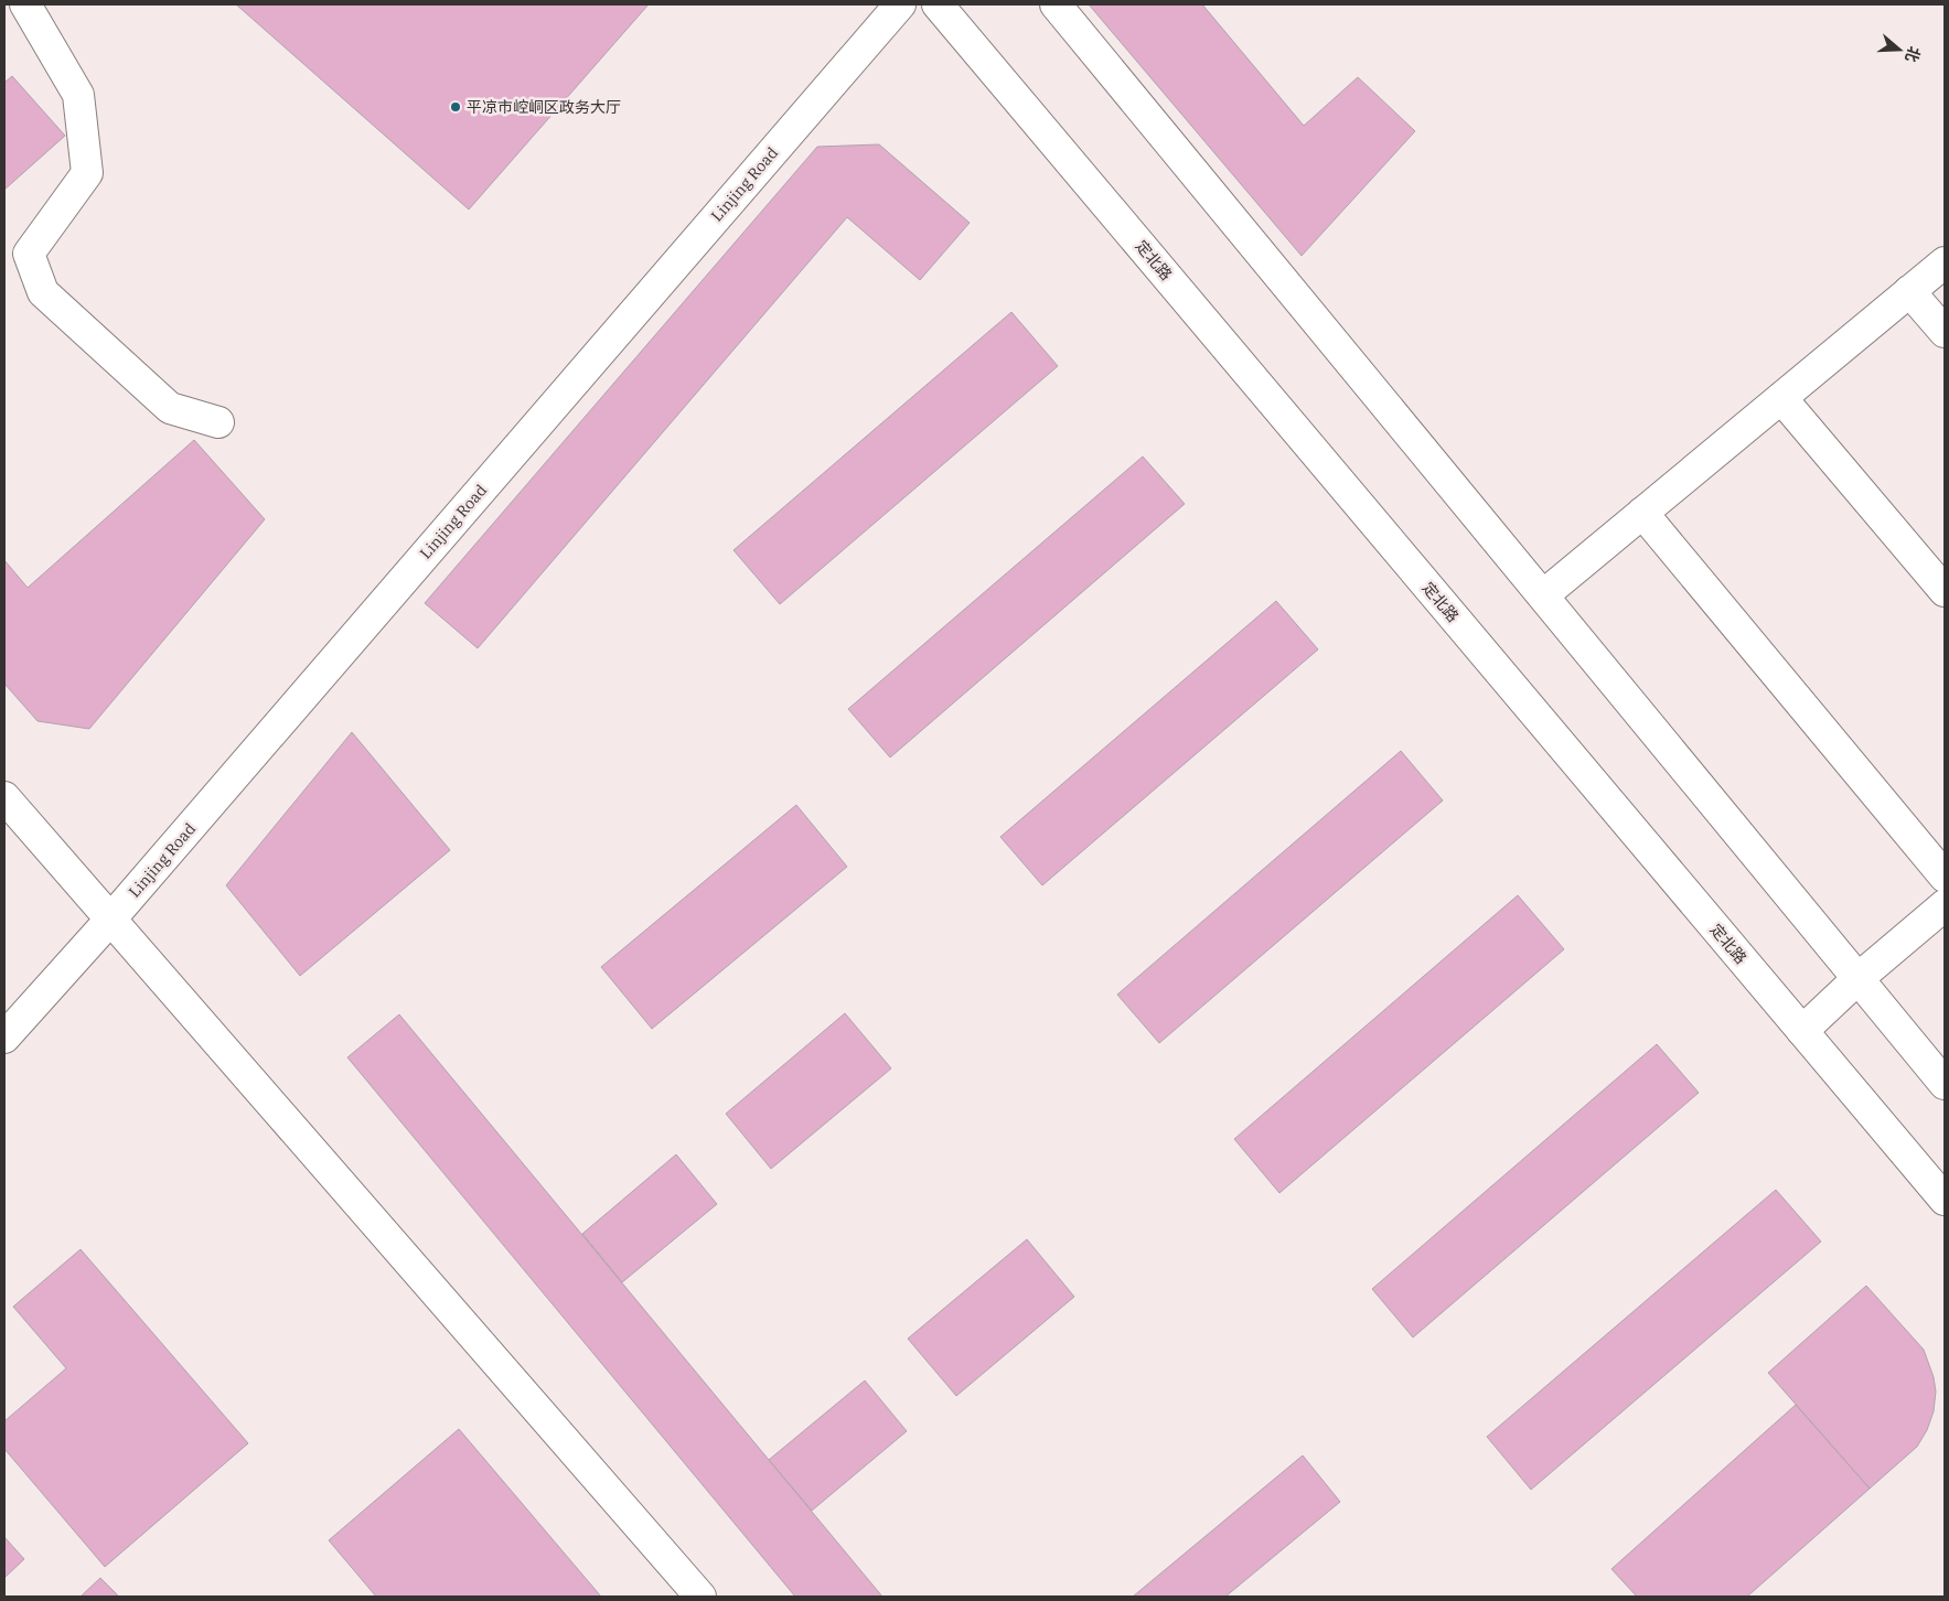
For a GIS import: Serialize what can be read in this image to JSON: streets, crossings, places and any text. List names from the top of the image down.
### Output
{
  "streets": {
    "street": ["Linjing Road", "定北路"]
  },
  "places": ["平凉市崆峒区政务大厅"],
  "north": "right"
}
